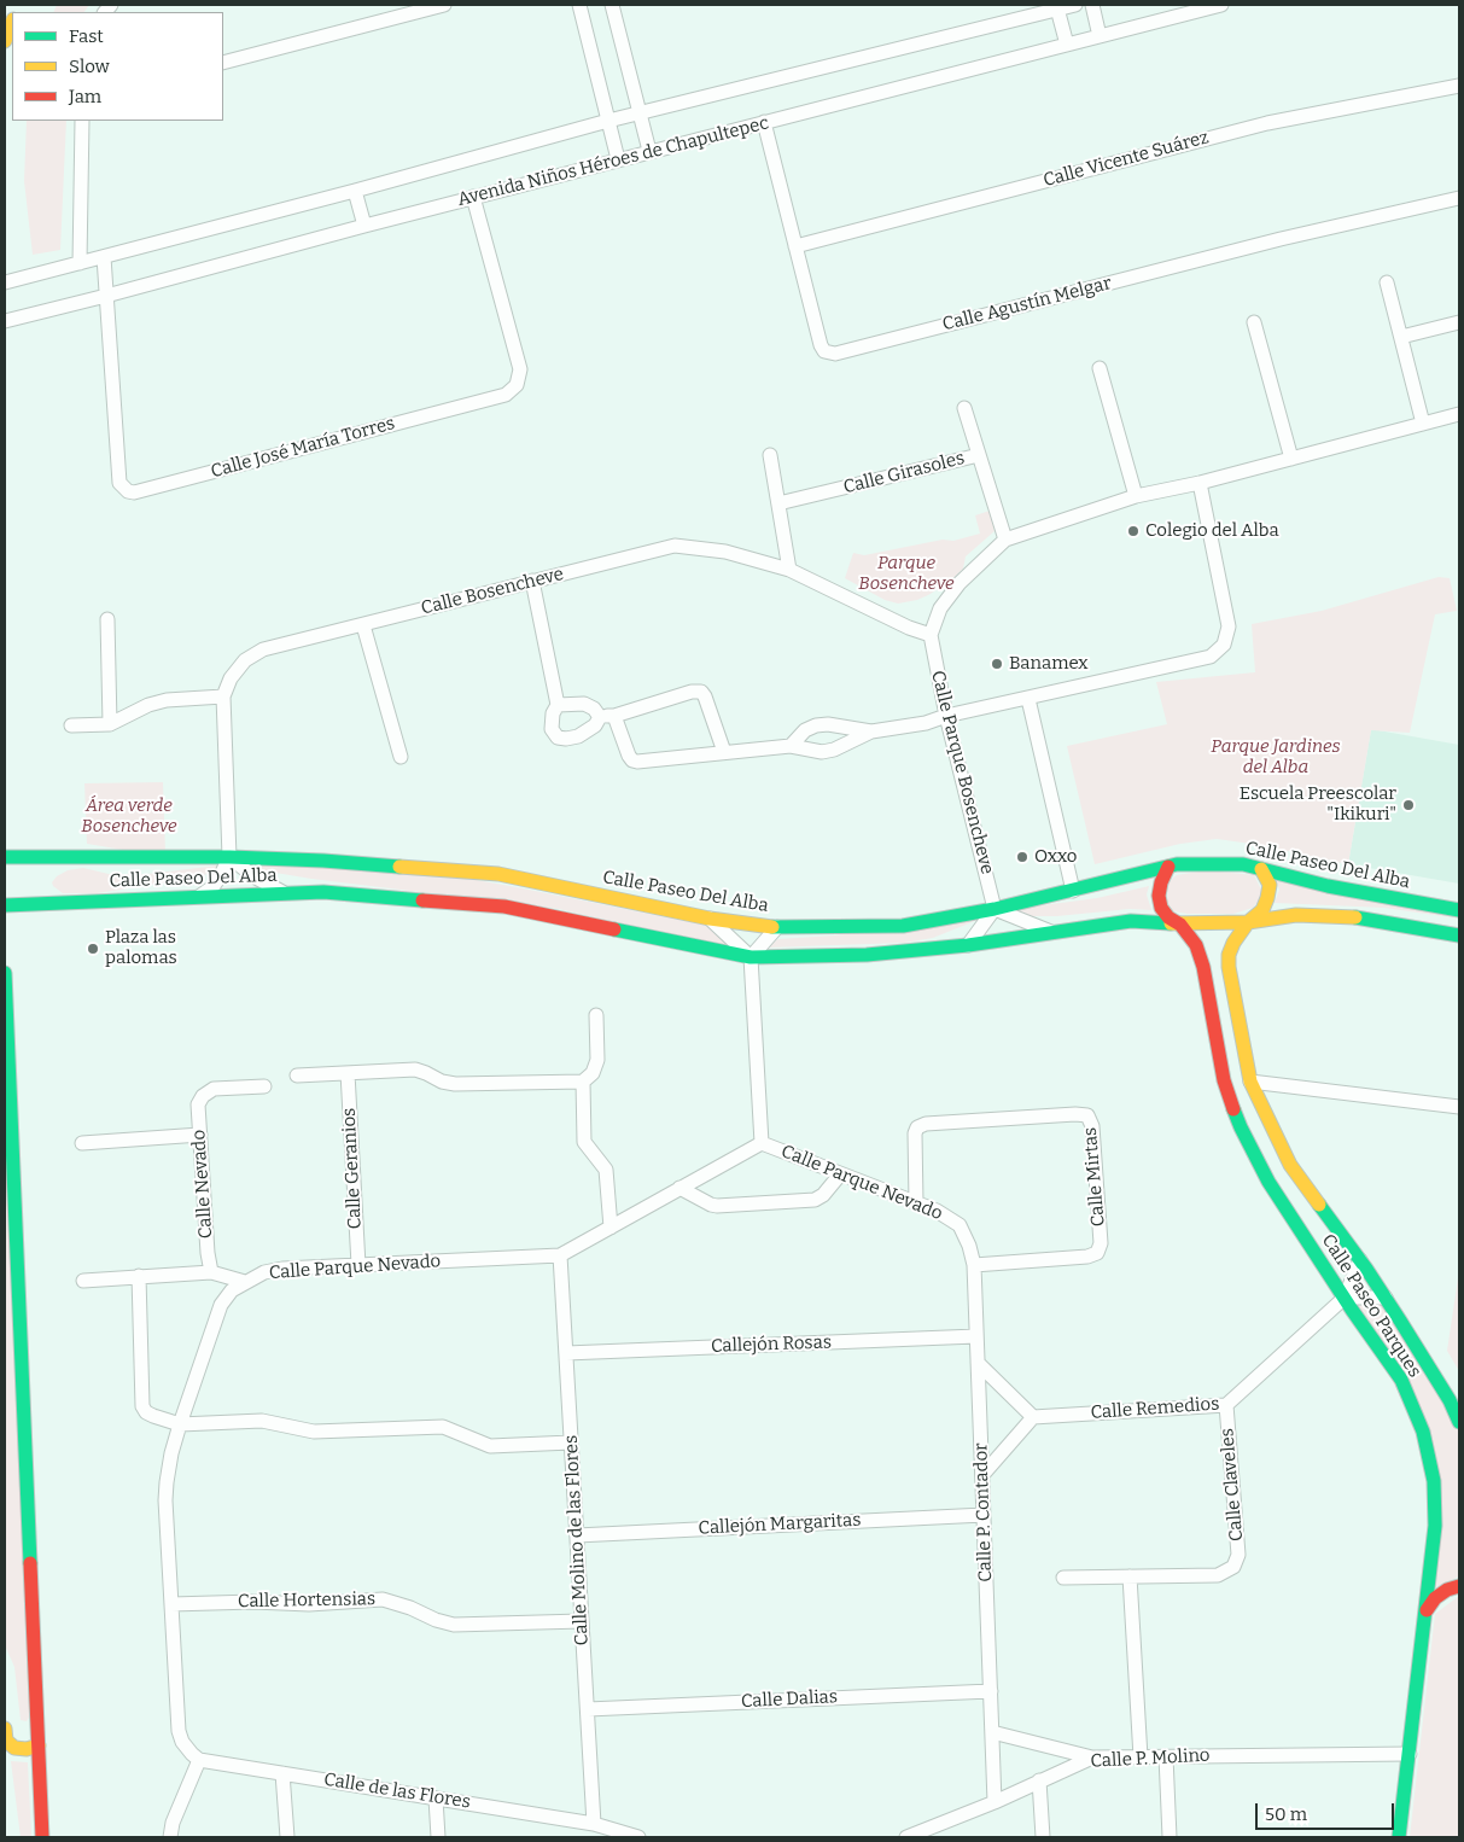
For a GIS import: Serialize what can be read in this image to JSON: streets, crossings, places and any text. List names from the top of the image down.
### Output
{
  "streets": {
    "street": [
      "Calle Vicente Suárez",
      "Avenida Niños Héroes de Chapultepec",
      "Calle Agustín Melgar",
      "Calle José María Torres",
      "Calle Girasoles",
      "Calle Bosencheve",
      "Calle Parque Bosencheve",
      "Calle Paseo Del Alba",
      "Calle Geranios",
      "Calle Mirtas",
      "Calle Parque Nevado",
      "Calle Nevado",
      "Calle Paseo Parques",
      "Callejón Rosas",
      "Calle Remedios",
      "Calle Claveles",
      "Calle P. Contador",
      "Callejón Margaritas",
      "Calle Molino de las Flores",
      "Calle Hortensias",
      "Calle Dalias",
      "Calle P. Molino",
      "Calle de las Flores"
    ]
  },
  "crossings": [
    ["Calle Vicente Suárez", "Calle Agustín Melgar"],
    ["Avenida Niños Héroes de Chapultepec", "Calle Agustín Melgar"],
    ["Avenida Niños Héroes de Chapultepec", "Calle José María Torres"],
    ["Calle Bosencheve", "Calle Parque Bosencheve"],
    ["Calle Parque Bosencheve", "Calle Paseo Del Alba"],
    ["Calle Paseo Del Alba", "Calle Parque Nevado"],
    ["Calle Paseo Del Alba", "Calle Paseo Parques"],
    ["Calle Geranios", "Calle Parque Nevado"],
    ["Calle Mirtas", "Calle Parque Nevado"],
    ["Calle Mirtas", "Calle P. Contador"],
    ["Calle Parque Nevado", "Calle P. Contador"],
    ["Calle Parque Nevado", "Calle Molino de las Flores"],
    ["Calle Parque Nevado", "Calle Hortensias"],
    ["Calle Parque Nevado", "Calle de las Flores"],
    ["Calle Paseo Parques", "Calle Remedios"],
    ["Calle Paseo Parques", "Calle P. Molino"],
    ["Callejón Rosas", "Calle P. Contador"],
    ["Callejón Rosas", "Calle Molino de las Flores"],
    ["Calle Remedios", "Calle Claveles"],
    ["Calle P. Contador", "Callejón Margaritas"],
    ["Calle P. Contador", "Calle Dalias"],
    ["Calle P. Contador", "Calle P. Molino"],
    ["Callejón Margaritas", "Calle Molino de las Flores"],
    ["Calle Molino de las Flores", "Calle Hortensias"],
    ["Calle Molino de las Flores", "Calle Dalias"],
    ["Calle Molino de las Flores", "Calle de las Flores"]
  ],
  "parks": ["Parque Bosencheve", "Parque Jardines del Alba", "Área verde Bosencheve"],
  "places": [
    "Colegio del Alba",
    "Banamex",
    "Escuela Preescolar \"Ikikuri\"",
    "Oxxo",
    "Plaza las palomas"
  ],
  "legend": ["Fast", "Slow", "Jam"],
  "scale_bar": "50 m"
}
